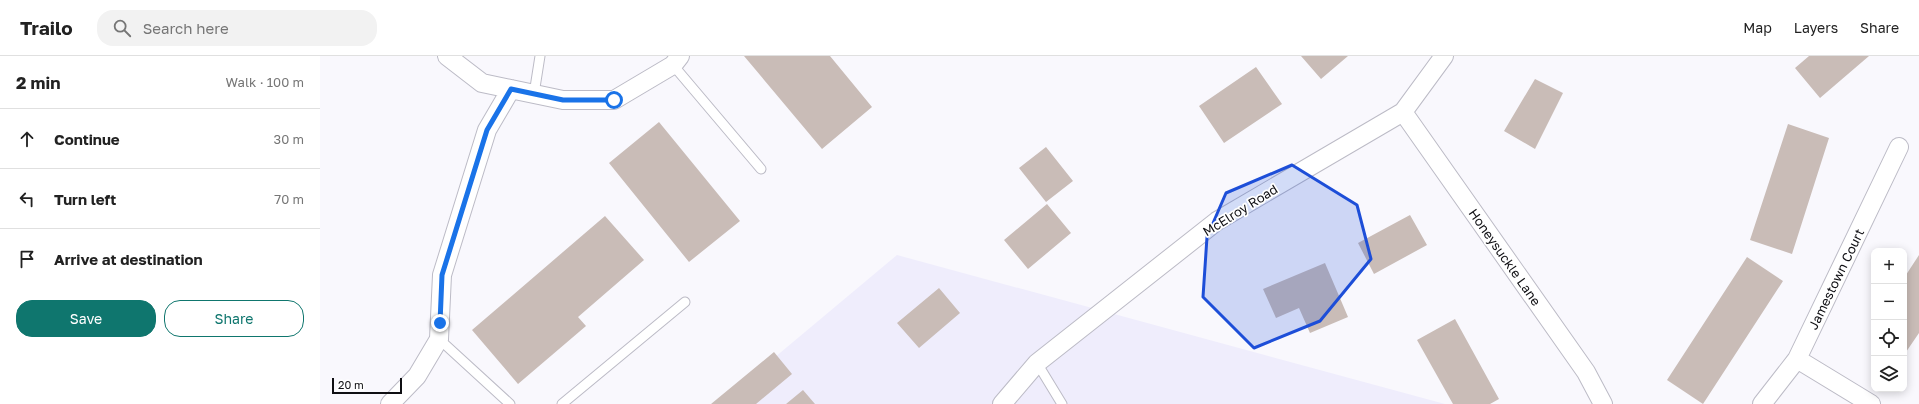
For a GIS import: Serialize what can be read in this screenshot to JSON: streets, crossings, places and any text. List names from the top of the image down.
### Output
{
  "streets": {
    "street": ["McElroy Road", "Honeysuckle Lane", "Jamestown Court"]
  },
  "crossings": [
    ["McElroy Road", "Honeysuckle Lane"]
  ],
  "scale_bar": "20 m",
  "page": {
    "header": "Trailo",
    "search": "Search here",
    "nav": ["Map", "Layers", "Share"],
    "heading": ["2 min", "Walk · 100 m"],
    "list": [
      ["Continue", "30 m"],
      ["Turn left", "70 m"],
      "Arrive at destination"
    ],
    "map_buttons": ["+", "−"],
    "buttons": ["Save", "Share"],
    "scale": "20 m"
  }
}
